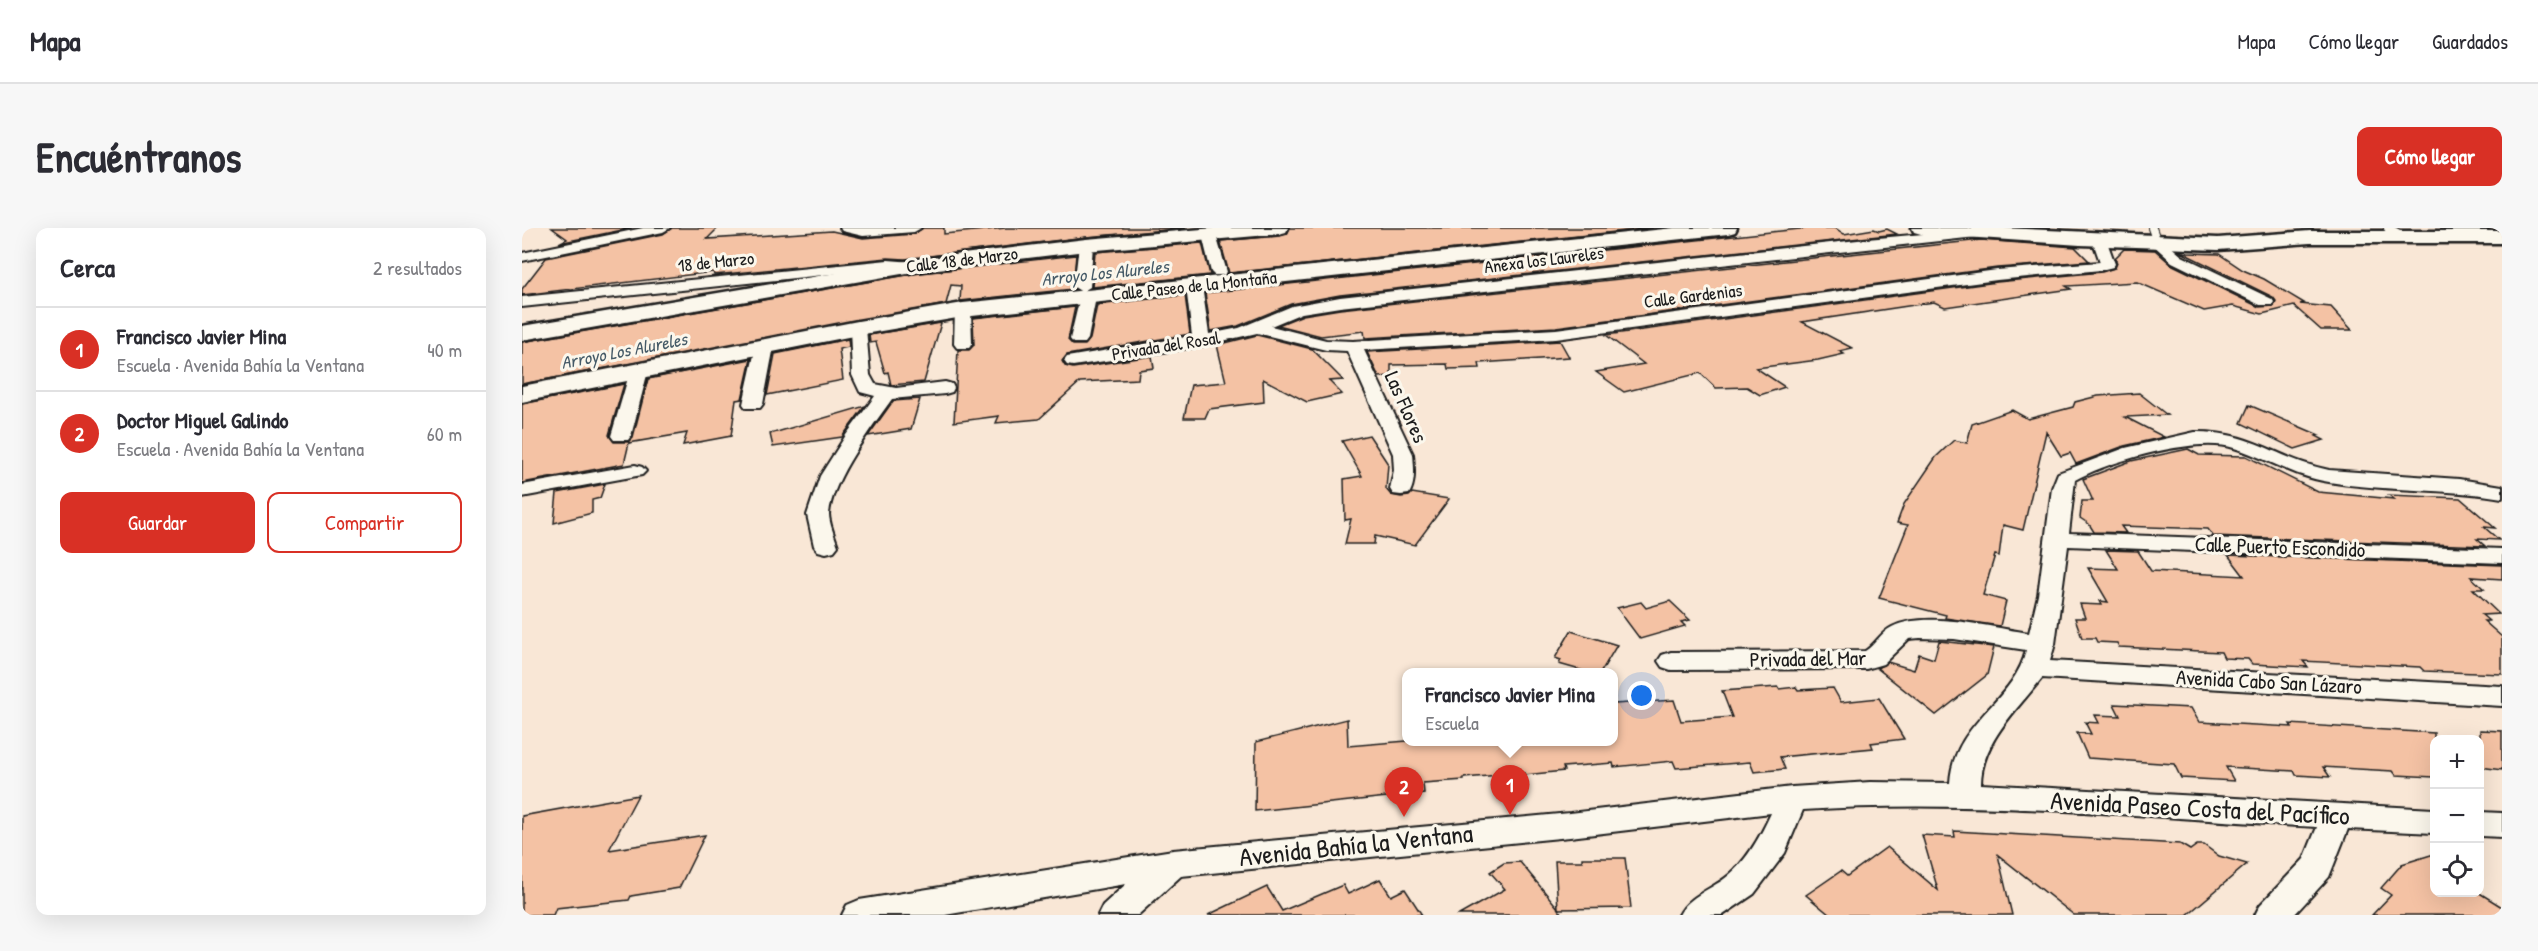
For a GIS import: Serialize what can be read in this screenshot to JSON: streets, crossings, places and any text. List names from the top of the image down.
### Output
{
  "streets": {
    "main road": ["Calle 18 de Marzo", "Calle Paseo de la Montaña"],
    "street": [
      "Anexa los Laureles",
      "18 de Marzo",
      "Calle Gardenias",
      "Privada del Rosal",
      "Las Flores",
      "Calle Puerto Escondido",
      "Privada del Mar",
      "Avenida Cabo San Lázaro",
      "Avenida Paseo Costa del Pacífico",
      "Avenida Bahía la Ventana"
    ]
  },
  "crossings": [
    ["Calle 18 de Marzo", "18 de Marzo"],
    ["Anexa los Laureles", "Calle Gardenias"],
    ["Anexa los Laureles", "Privada del Rosal"],
    ["Calle Gardenias", "Privada del Rosal"],
    ["Calle Gardenias", "Las Flores"],
    ["Privada del Mar", "Avenida Cabo San Lázaro"],
    ["Avenida Paseo Costa del Pacífico", "Avenida Bahía la Ventana"]
  ],
  "water": ["Arroyo Los Alureles"],
  "page": {
    "header": "Mapa",
    "nav": ["Mapa", "Cómo llegar", "Guardados"],
    "buttons": [
      "Cómo llegar",
      ["Guardar", "Compartir"]
    ],
    "title": "Encuéntranos",
    "heading": ["Cerca", "2 resultados"],
    "list": [
      {
        "mark": "1",
        "name": "Francisco Javier Mina",
        "note": "Escuela · Avenida Bahía la Ventana",
        "value": "40 m"
      },
      {
        "mark": "2",
        "name": "Doctor Miguel Galindo",
        "note": "Escuela · Avenida Bahía la Ventana",
        "value": "60 m"
      }
    ],
    "popup": ["Francisco Javier Mina", "Escuela"],
    "map_buttons": ["+", "−"],
    "pins": ["1", "2"]
  }
}
